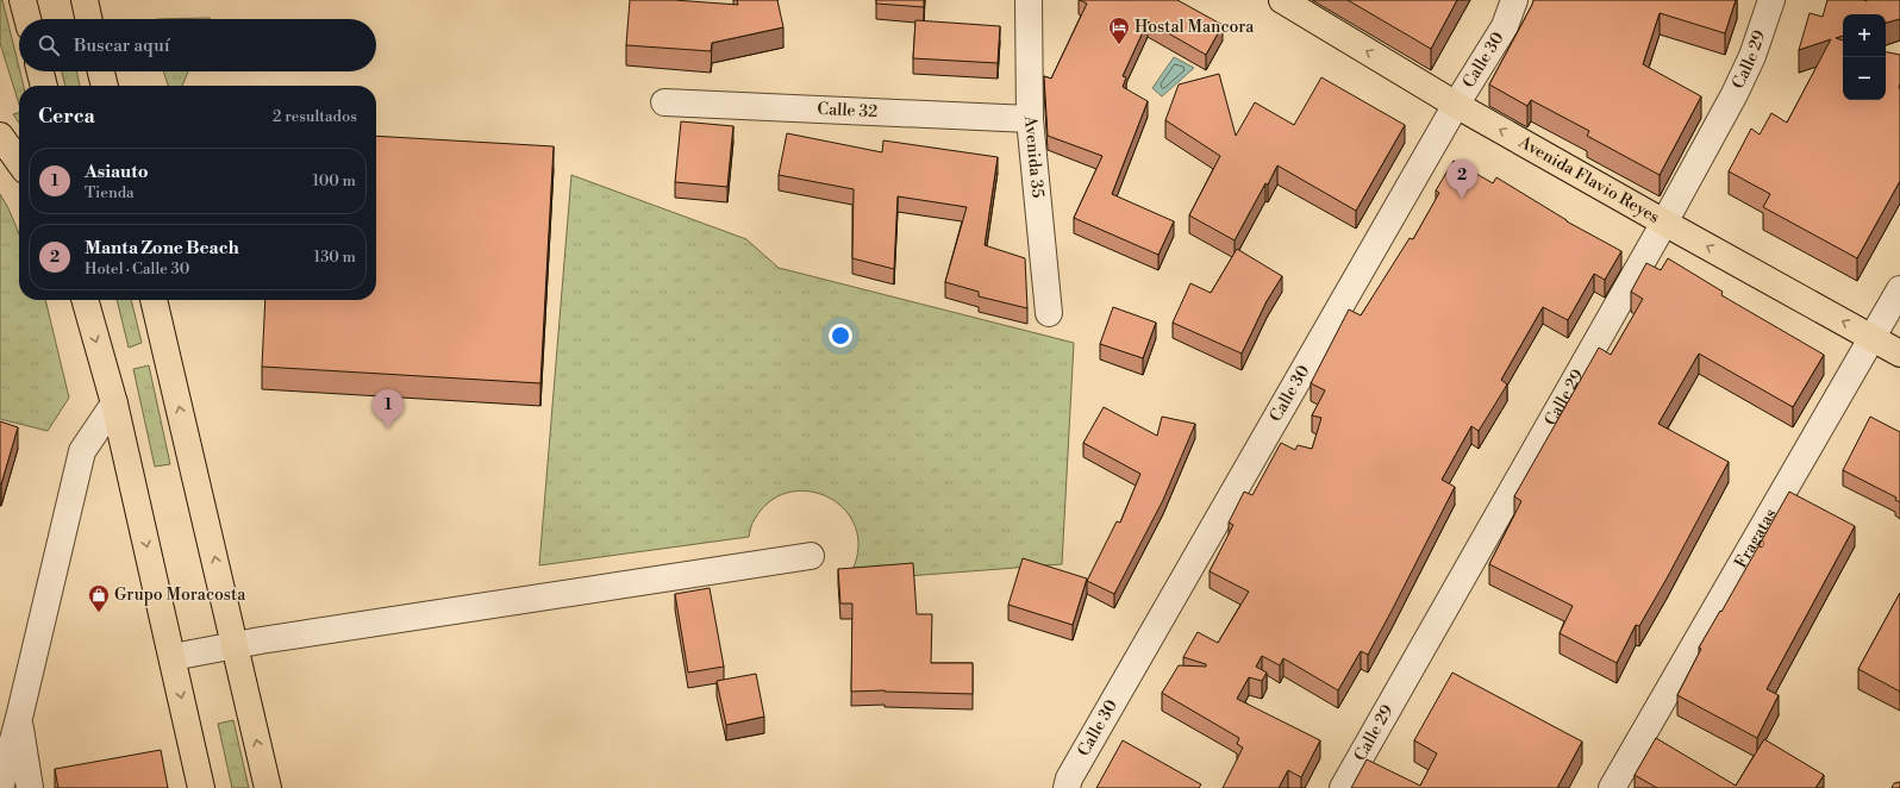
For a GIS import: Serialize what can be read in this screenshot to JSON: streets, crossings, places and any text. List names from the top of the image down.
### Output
{
  "streets": {
    "main road": ["Avenida Flavio Reyes"],
    "street": [
      "Calle 29",
      "Calle 30",
      "Calle 32",
      "Avenida 35",
      "Fragatas"
    ]
  },
  "crossings": [
    ["Calle 29", "Avenida Flavio Reyes"],
    ["Calle 30", "Avenida Flavio Reyes"],
    ["Calle 32", "Avenida 35"],
    ["Avenida Flavio Reyes", "Fragatas"]
  ],
  "one_way": ["Avenida Flavio Reyes"],
  "places": {
    "hotel": ["Hostal Mancora"],
    "shop": ["Grupo Moracosta"]
  },
  "page": {
    "map_buttons": ["+", "−"],
    "search": "Buscar aquí",
    "heading": ["Cerca", "2 resultados"],
    "list": [
      {
        "mark": "1",
        "name": "Asiauto",
        "note": "Tienda",
        "value": "100 m"
      },
      {
        "mark": "2",
        "name": "Manta Zone Beach",
        "note": "Hotel · Calle 30",
        "value": "130 m"
      }
    ],
    "pins": ["2", "1"]
  }
}
